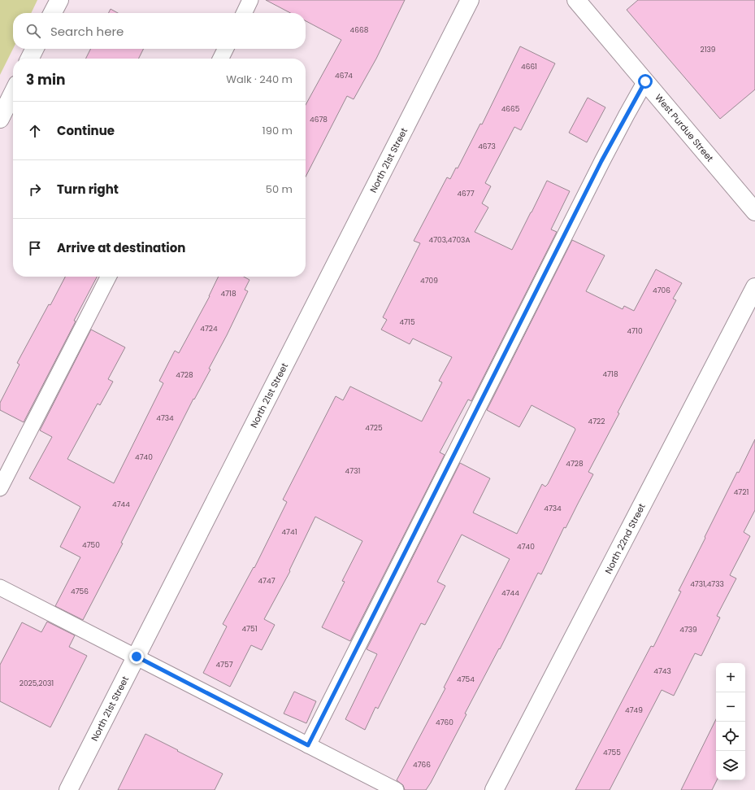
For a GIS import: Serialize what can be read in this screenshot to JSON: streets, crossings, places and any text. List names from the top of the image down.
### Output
{
  "streets": {
    "street": ["West Purdue Street", "North 21st Street", "North 22nd Street"]
  },
  "house_numbers": [
    "4668",
    "2139",
    "4661",
    "4674",
    "4665",
    "4678",
    "4673",
    "4677",
    "4703,4703A",
    "4709",
    "4706",
    "4718",
    "4715",
    "4724",
    "4710",
    "4718",
    "4728",
    "4734",
    "4722",
    "4725",
    "4740",
    "4728",
    "4731",
    "4721",
    "4744",
    "4734",
    "4741",
    "4750",
    "4740",
    "4747",
    "4731,4733",
    "4756",
    "4744",
    "4751",
    "4739",
    "4757",
    "4743",
    "4754",
    "2025,2031",
    "4749",
    "4760",
    "4755",
    "4766"
  ],
  "page": {
    "search": "Search here",
    "heading": ["3 min", "Walk · 240 m"],
    "list": [
      ["Continue", "190 m"],
      ["Turn right", "50 m"],
      "Arrive at destination"
    ],
    "map_buttons": ["+", "−"]
  }
}
